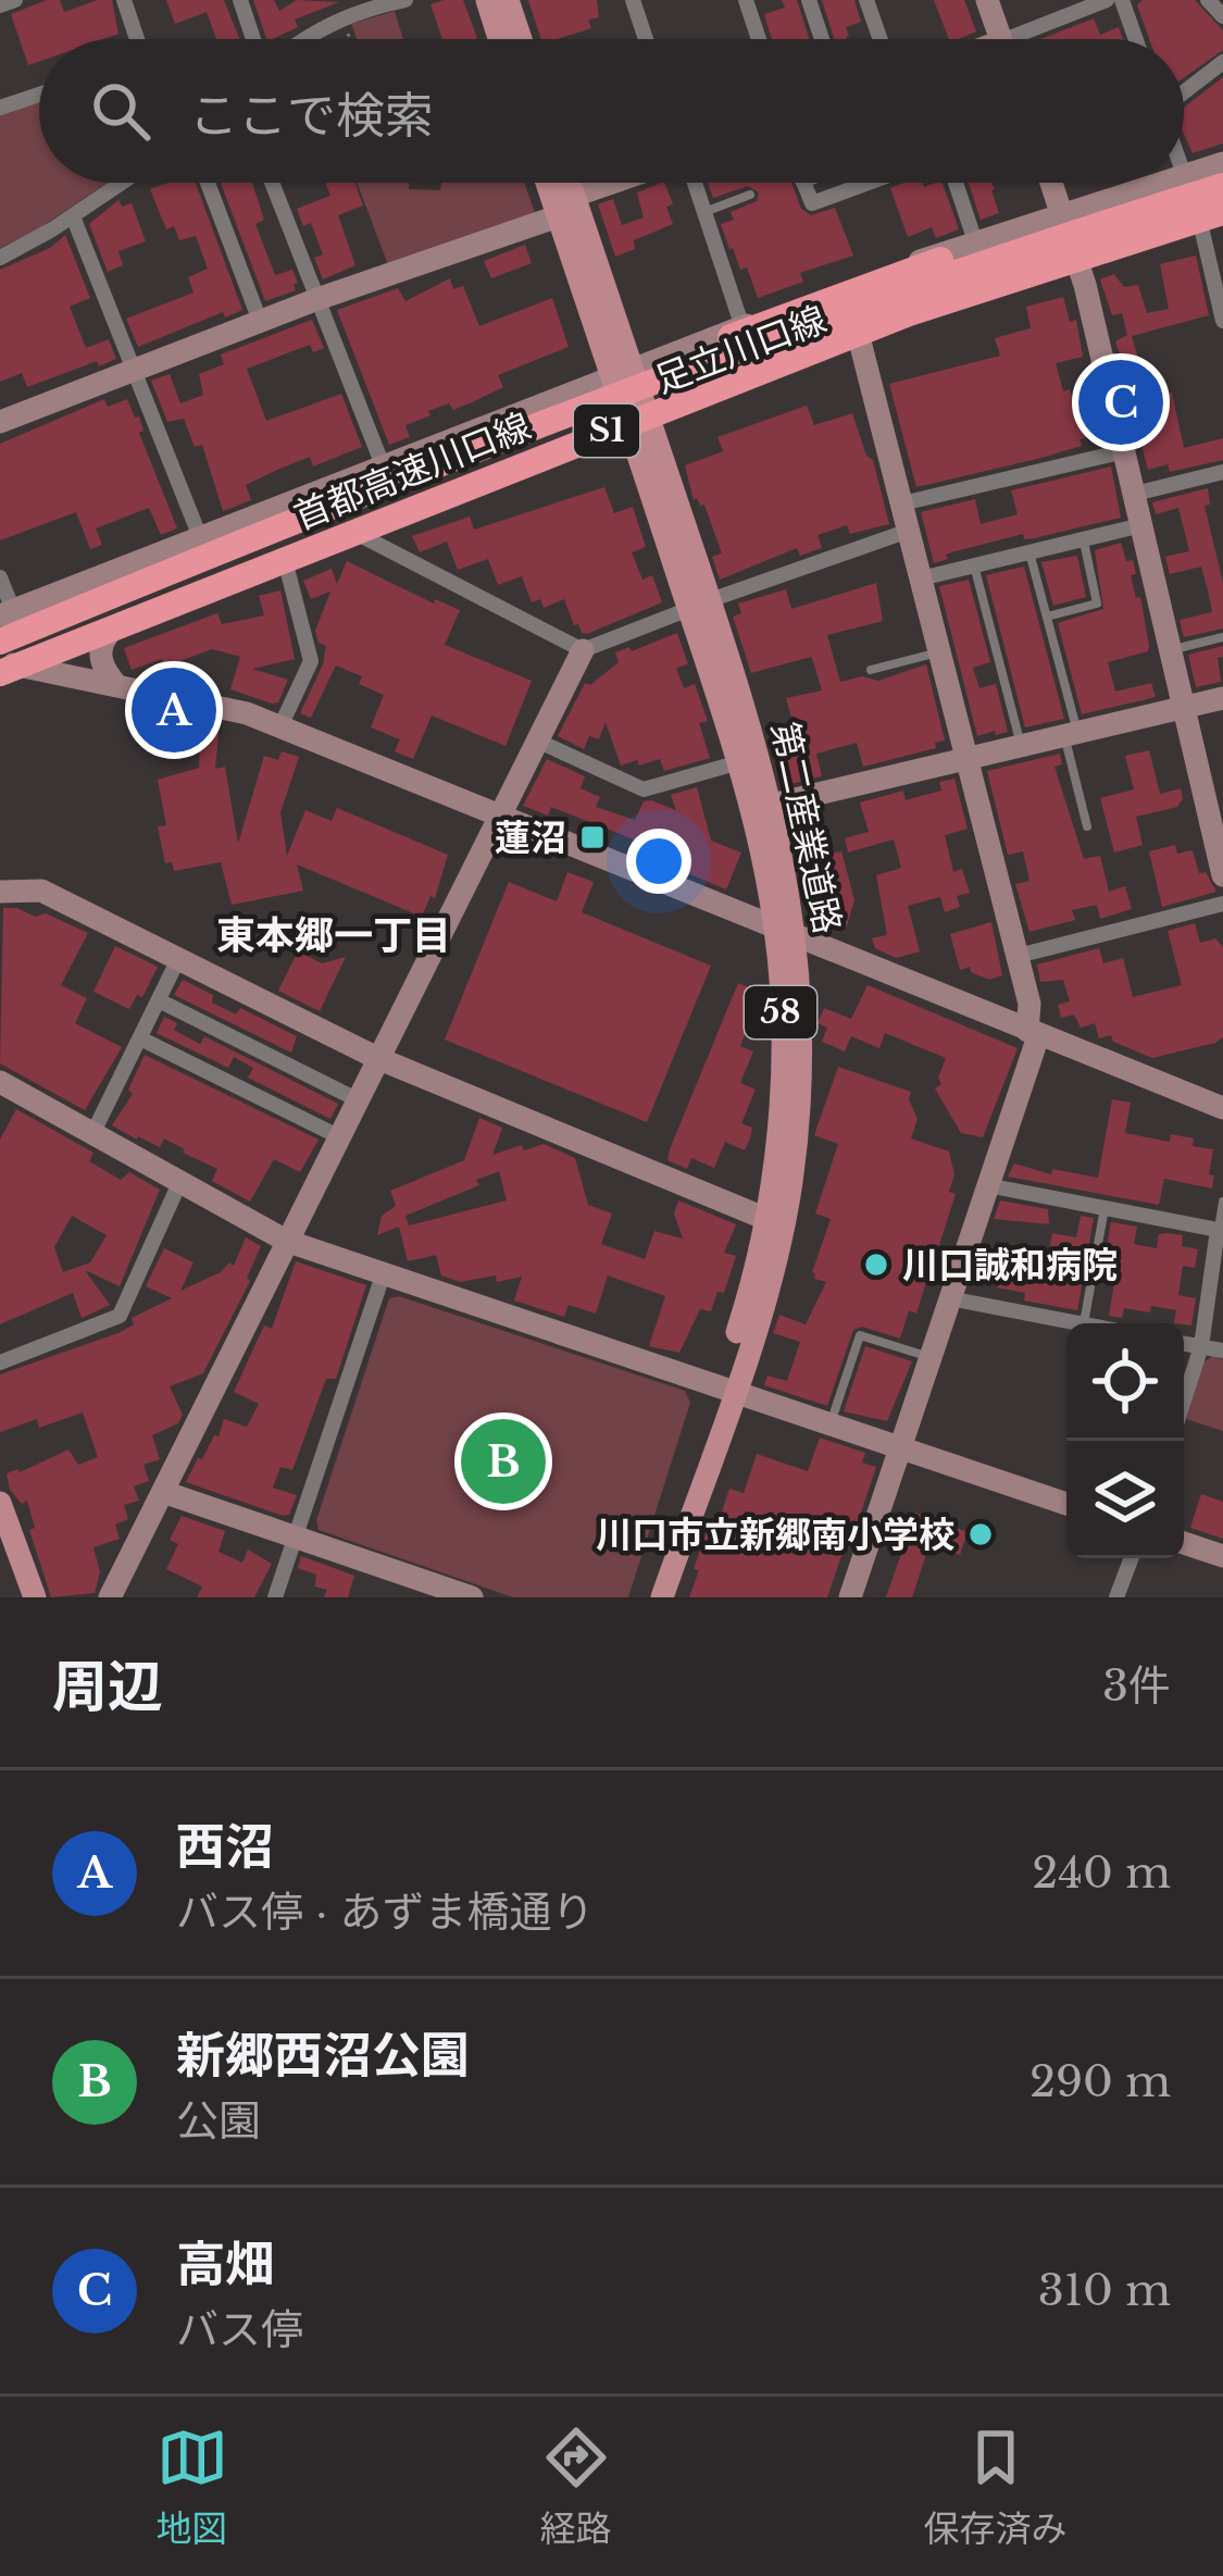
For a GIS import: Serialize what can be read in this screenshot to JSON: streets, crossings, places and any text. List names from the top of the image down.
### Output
{
  "streets": {
    "highway": ["S1", "首都高速川口線"],
    "main road": ["第二産業道路", "58"],
    "street": ["足立川口線"]
  },
  "crossings": [
    ["足立川口線", "首都高速川口線"],
    ["足立川口線", "第二産業道路"]
  ],
  "districts": ["東本郷一丁目"],
  "places": {
    "transit": ["蓮沼"],
    "other": ["川口誠和病院", "川口市立新郷南小学校"]
  },
  "page": {
    "search": "ここで検索",
    "pins": ["C", "A", "B"],
    "heading": ["周辺", "3件"],
    "list": [
      {
        "mark": "A",
        "name": "西沼",
        "note": "バス停 · あずま橋通り",
        "value": "240 m"
      },
      {
        "mark": "B",
        "name": "新郷西沼公園",
        "note": "公園",
        "value": "290 m"
      },
      {
        "mark": "C",
        "name": "高畑",
        "note": "バス停",
        "value": "310 m"
      }
    ],
    "nav": ["地図", "経路", "保存済み"]
  }
}
